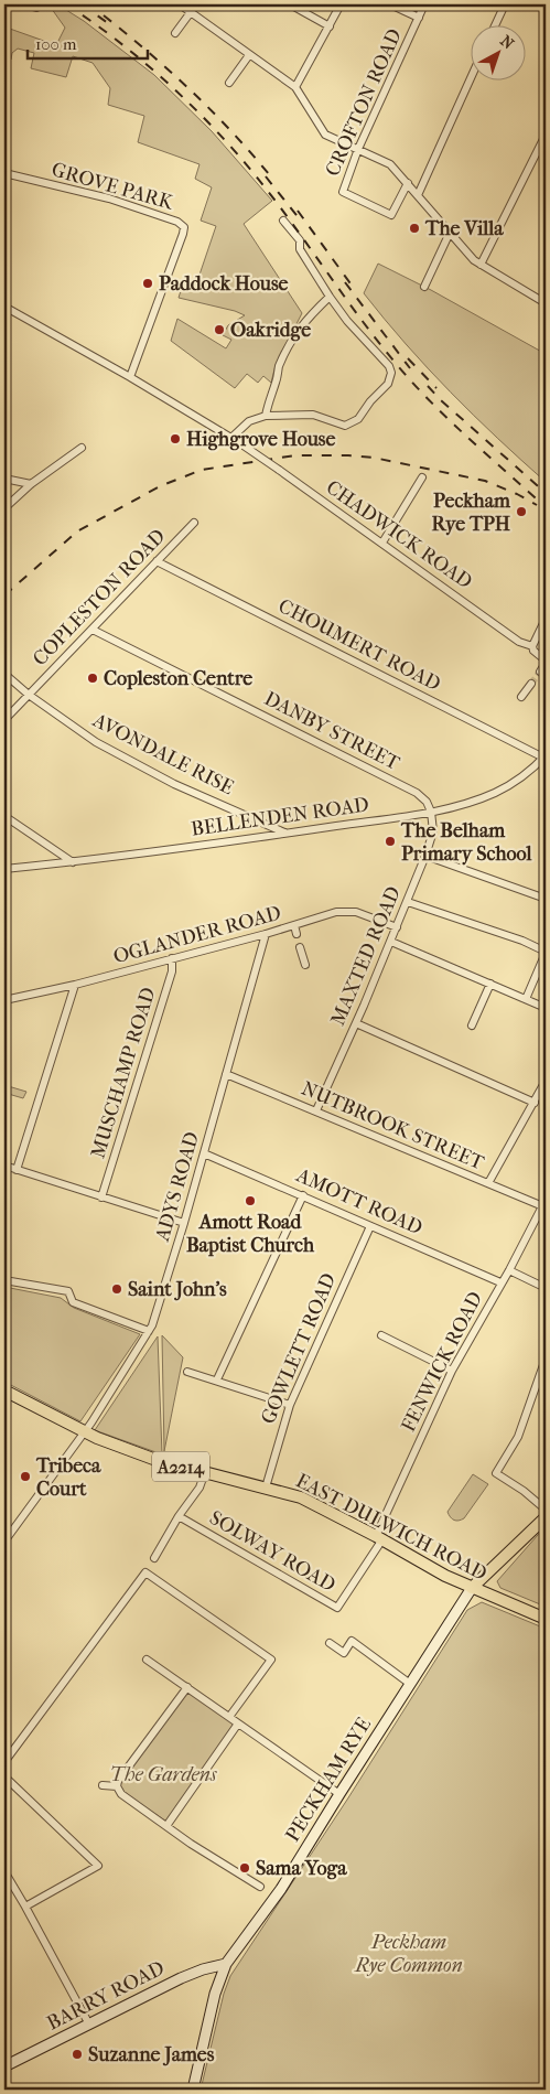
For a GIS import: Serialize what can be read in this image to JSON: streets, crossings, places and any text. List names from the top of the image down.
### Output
{
  "streets": {
    "main road": [
      "A2214",
      "EAST DULWICH ROAD",
      "PECKHAM RYE",
      "BARRY ROAD"
    ],
    "street": [
      "CROFTON ROAD",
      "GROVE PARK",
      "CHADWICK ROAD",
      "COPLESTON ROAD",
      "CHOUMERT ROAD",
      "DANBY STREET",
      "AVONDALE RISE",
      "BELLENDEN ROAD",
      "OGLANDER ROAD",
      "MAXTED ROAD",
      "MUSCHAMP ROAD",
      "NUTBROOK STREET",
      "ADYS ROAD",
      "AMOTT ROAD",
      "GOWLETT ROAD",
      "FENWICK ROAD",
      "SOLWAY ROAD"
    ]
  },
  "crossings": [
    ["COPLESTON ROAD", "CHOUMERT ROAD"],
    ["COPLESTON ROAD", "DANBY STREET"],
    ["COPLESTON ROAD", "AVONDALE RISE"],
    ["CHOUMERT ROAD", "BELLENDEN ROAD"],
    ["DANBY STREET", "BELLENDEN ROAD"],
    ["DANBY STREET", "MAXTED ROAD"],
    ["AVONDALE RISE", "BELLENDEN ROAD"],
    ["BELLENDEN ROAD", "MAXTED ROAD"],
    ["OGLANDER ROAD", "MAXTED ROAD"],
    ["OGLANDER ROAD", "MUSCHAMP ROAD"],
    ["OGLANDER ROAD", "ADYS ROAD"],
    ["MAXTED ROAD", "NUTBROOK STREET"],
    ["NUTBROOK STREET", "ADYS ROAD"],
    ["NUTBROOK STREET", "FENWICK ROAD"],
    ["ADYS ROAD", "AMOTT ROAD"],
    ["ADYS ROAD", "EAST DULWICH ROAD"],
    ["AMOTT ROAD", "GOWLETT ROAD"],
    ["AMOTT ROAD", "FENWICK ROAD"],
    ["GOWLETT ROAD", "EAST DULWICH ROAD"],
    ["FENWICK ROAD", "EAST DULWICH ROAD"],
    ["FENWICK ROAD", "SOLWAY ROAD"],
    ["EAST DULWICH ROAD", "SOLWAY ROAD"],
    ["EAST DULWICH ROAD", "PECKHAM RYE"],
    ["PECKHAM RYE", "BARRY ROAD"]
  ],
  "parks": ["The Gardens", "Peckham Rye Common"],
  "places": [
    "The Villa",
    "Paddock House",
    "Oakridge",
    "Highgrove House",
    "Peckham Rye TPH",
    "Copleston Centre",
    "The Belham Primary School",
    "Amott Road Baptist Church",
    "Saint John's",
    "Tribeca Court",
    "Sama Yoga",
    "Suzanne James"
  ],
  "scale_bar": "100 m",
  "north": "top right"
}
